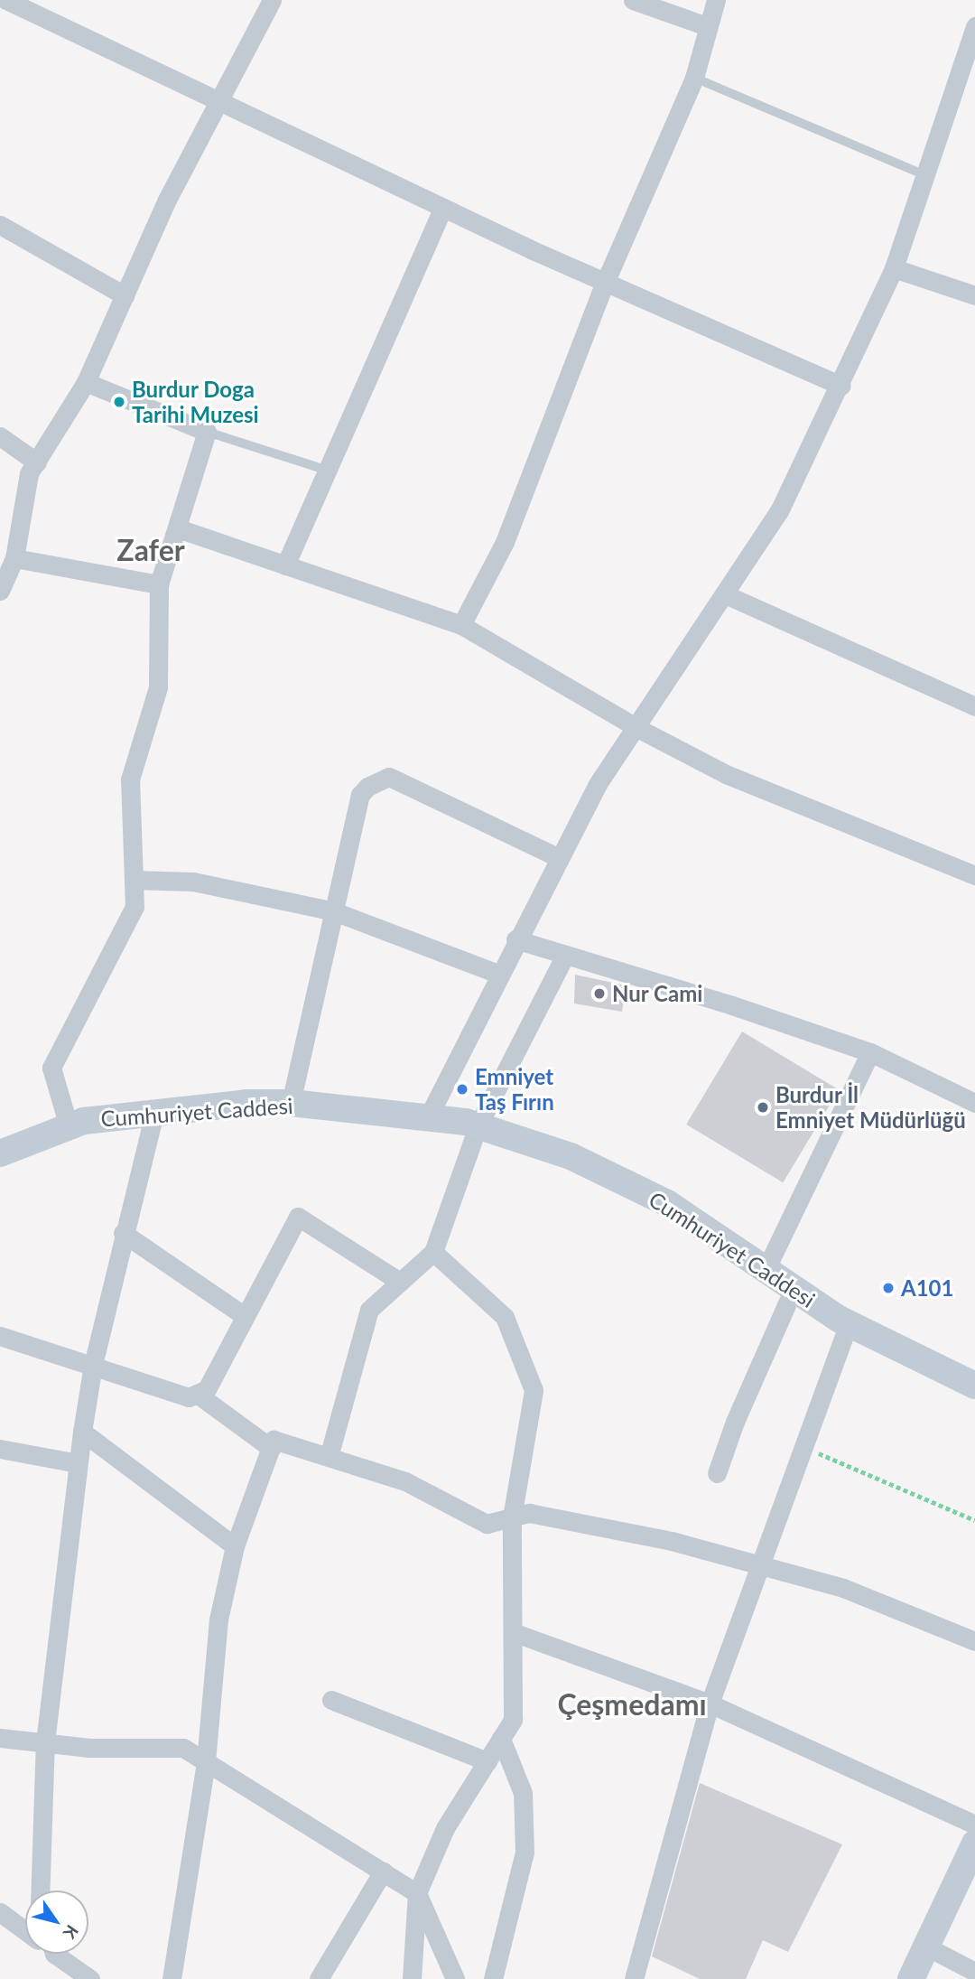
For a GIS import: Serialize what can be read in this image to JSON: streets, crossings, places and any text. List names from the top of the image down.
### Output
{
  "streets": {
    "main road": ["Cumhuriyet Caddesi"]
  },
  "districts": ["Zafer", "Çeşmedamı"],
  "places": [
    "Burdur Doga Tarihi Muzesi",
    "Nur Cami",
    "Emniyet Taş Fırın",
    "Burdur İl Emniyet Müdürlüğü",
    "A101"
  ],
  "north": "bottom right"
}
